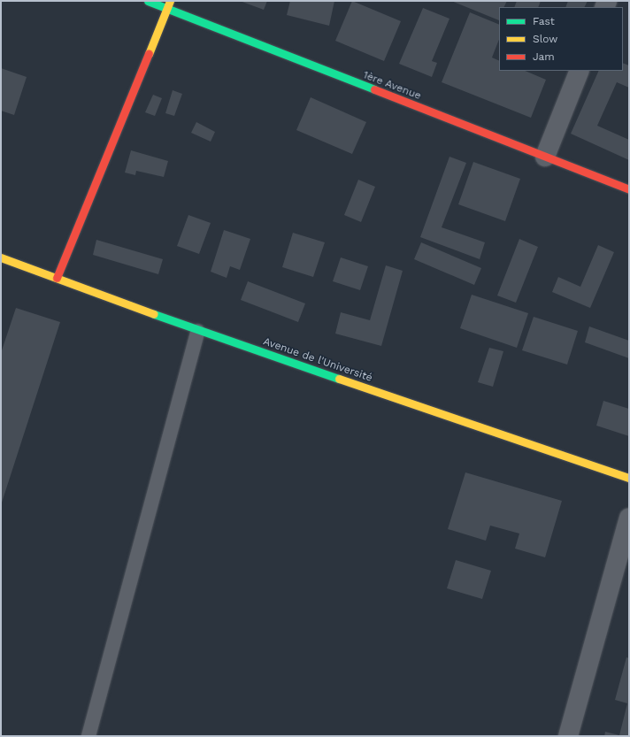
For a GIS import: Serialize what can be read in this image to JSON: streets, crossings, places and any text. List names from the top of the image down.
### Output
{
  "streets": {
    "street": ["1ère Avenue", "Avenue de l'Université"]
  },
  "legend": ["Fast", "Slow", "Jam"]
}
